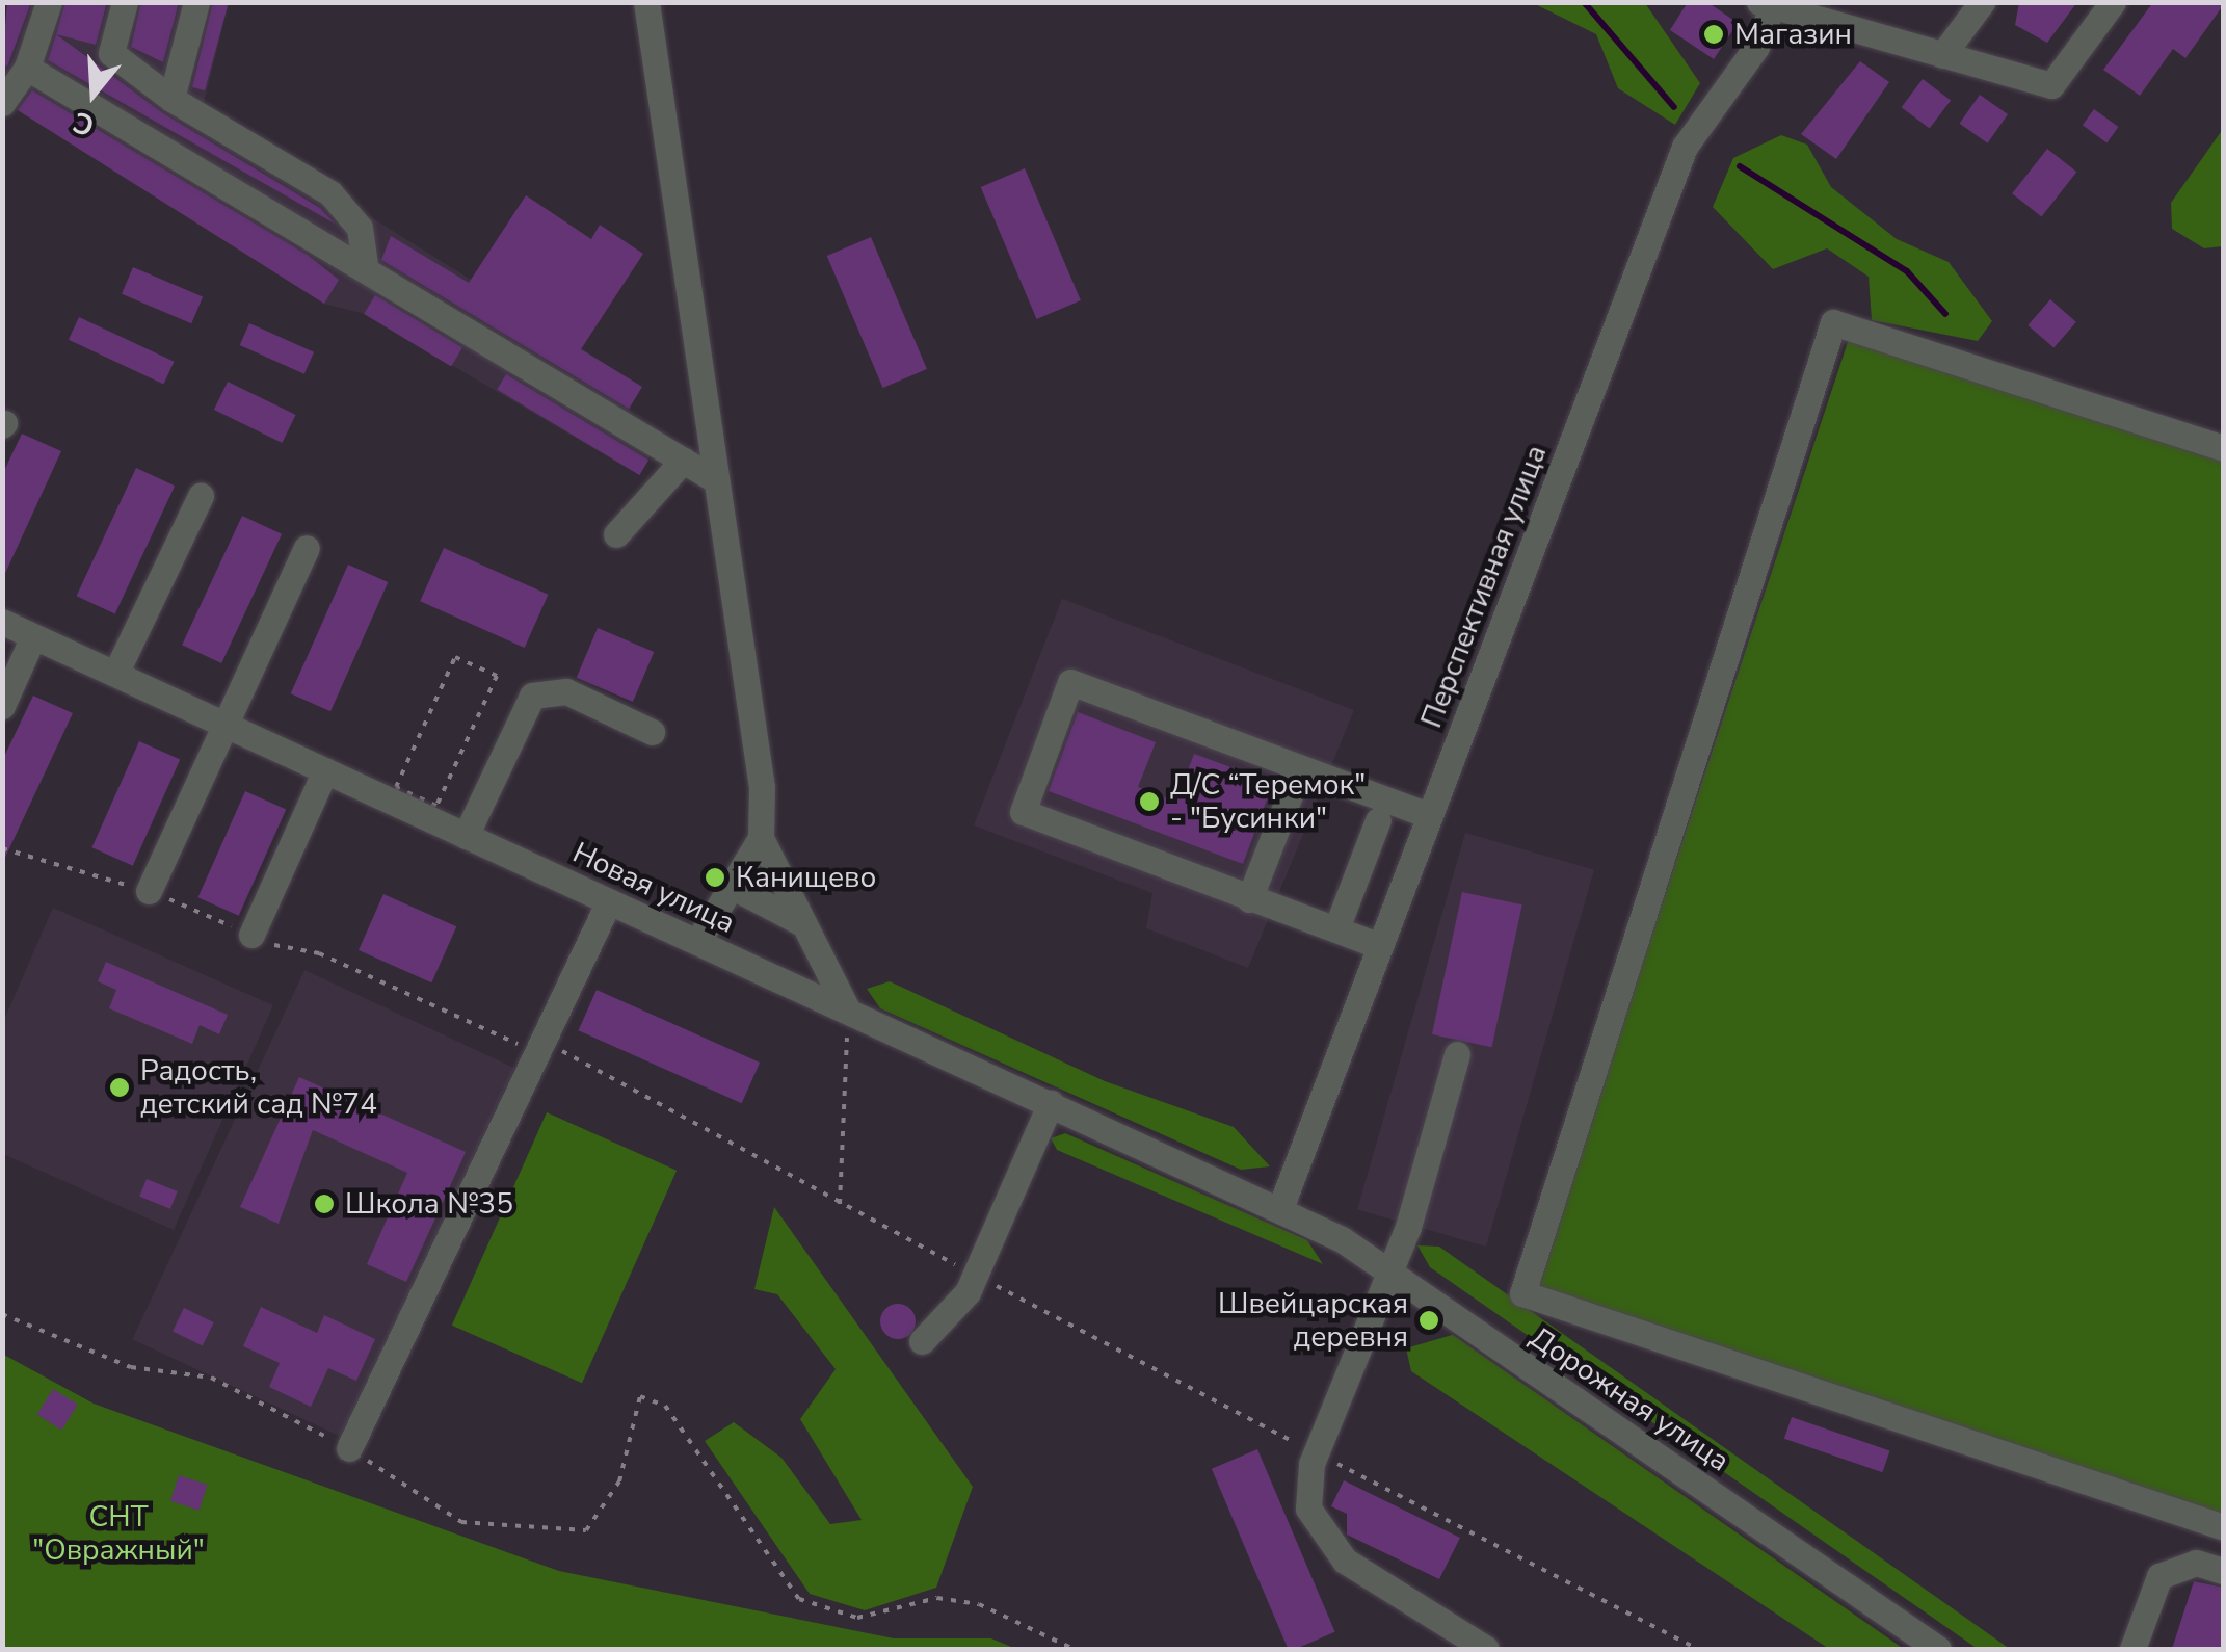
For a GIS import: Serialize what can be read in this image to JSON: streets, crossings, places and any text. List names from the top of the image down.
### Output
{
  "streets": {
    "street": ["Перспективная улица", "Новая улица", "Дорожная улица"]
  },
  "crossings": [
    ["Перспективная улица", "Новая улица"],
    ["Перспективная улица", "Дорожная улица"],
    ["Новая улица", "Дорожная улица"]
  ],
  "parks": ["СНТ \"Овражный\""],
  "places": [
    "Магазин",
    "Д/С “Теремок\" - \"Бусинки\"",
    "Канищево",
    "Радость, детский сад №74",
    "Школа №35",
    "Швейцарская деревня"
  ],
  "north": "bottom"
}
